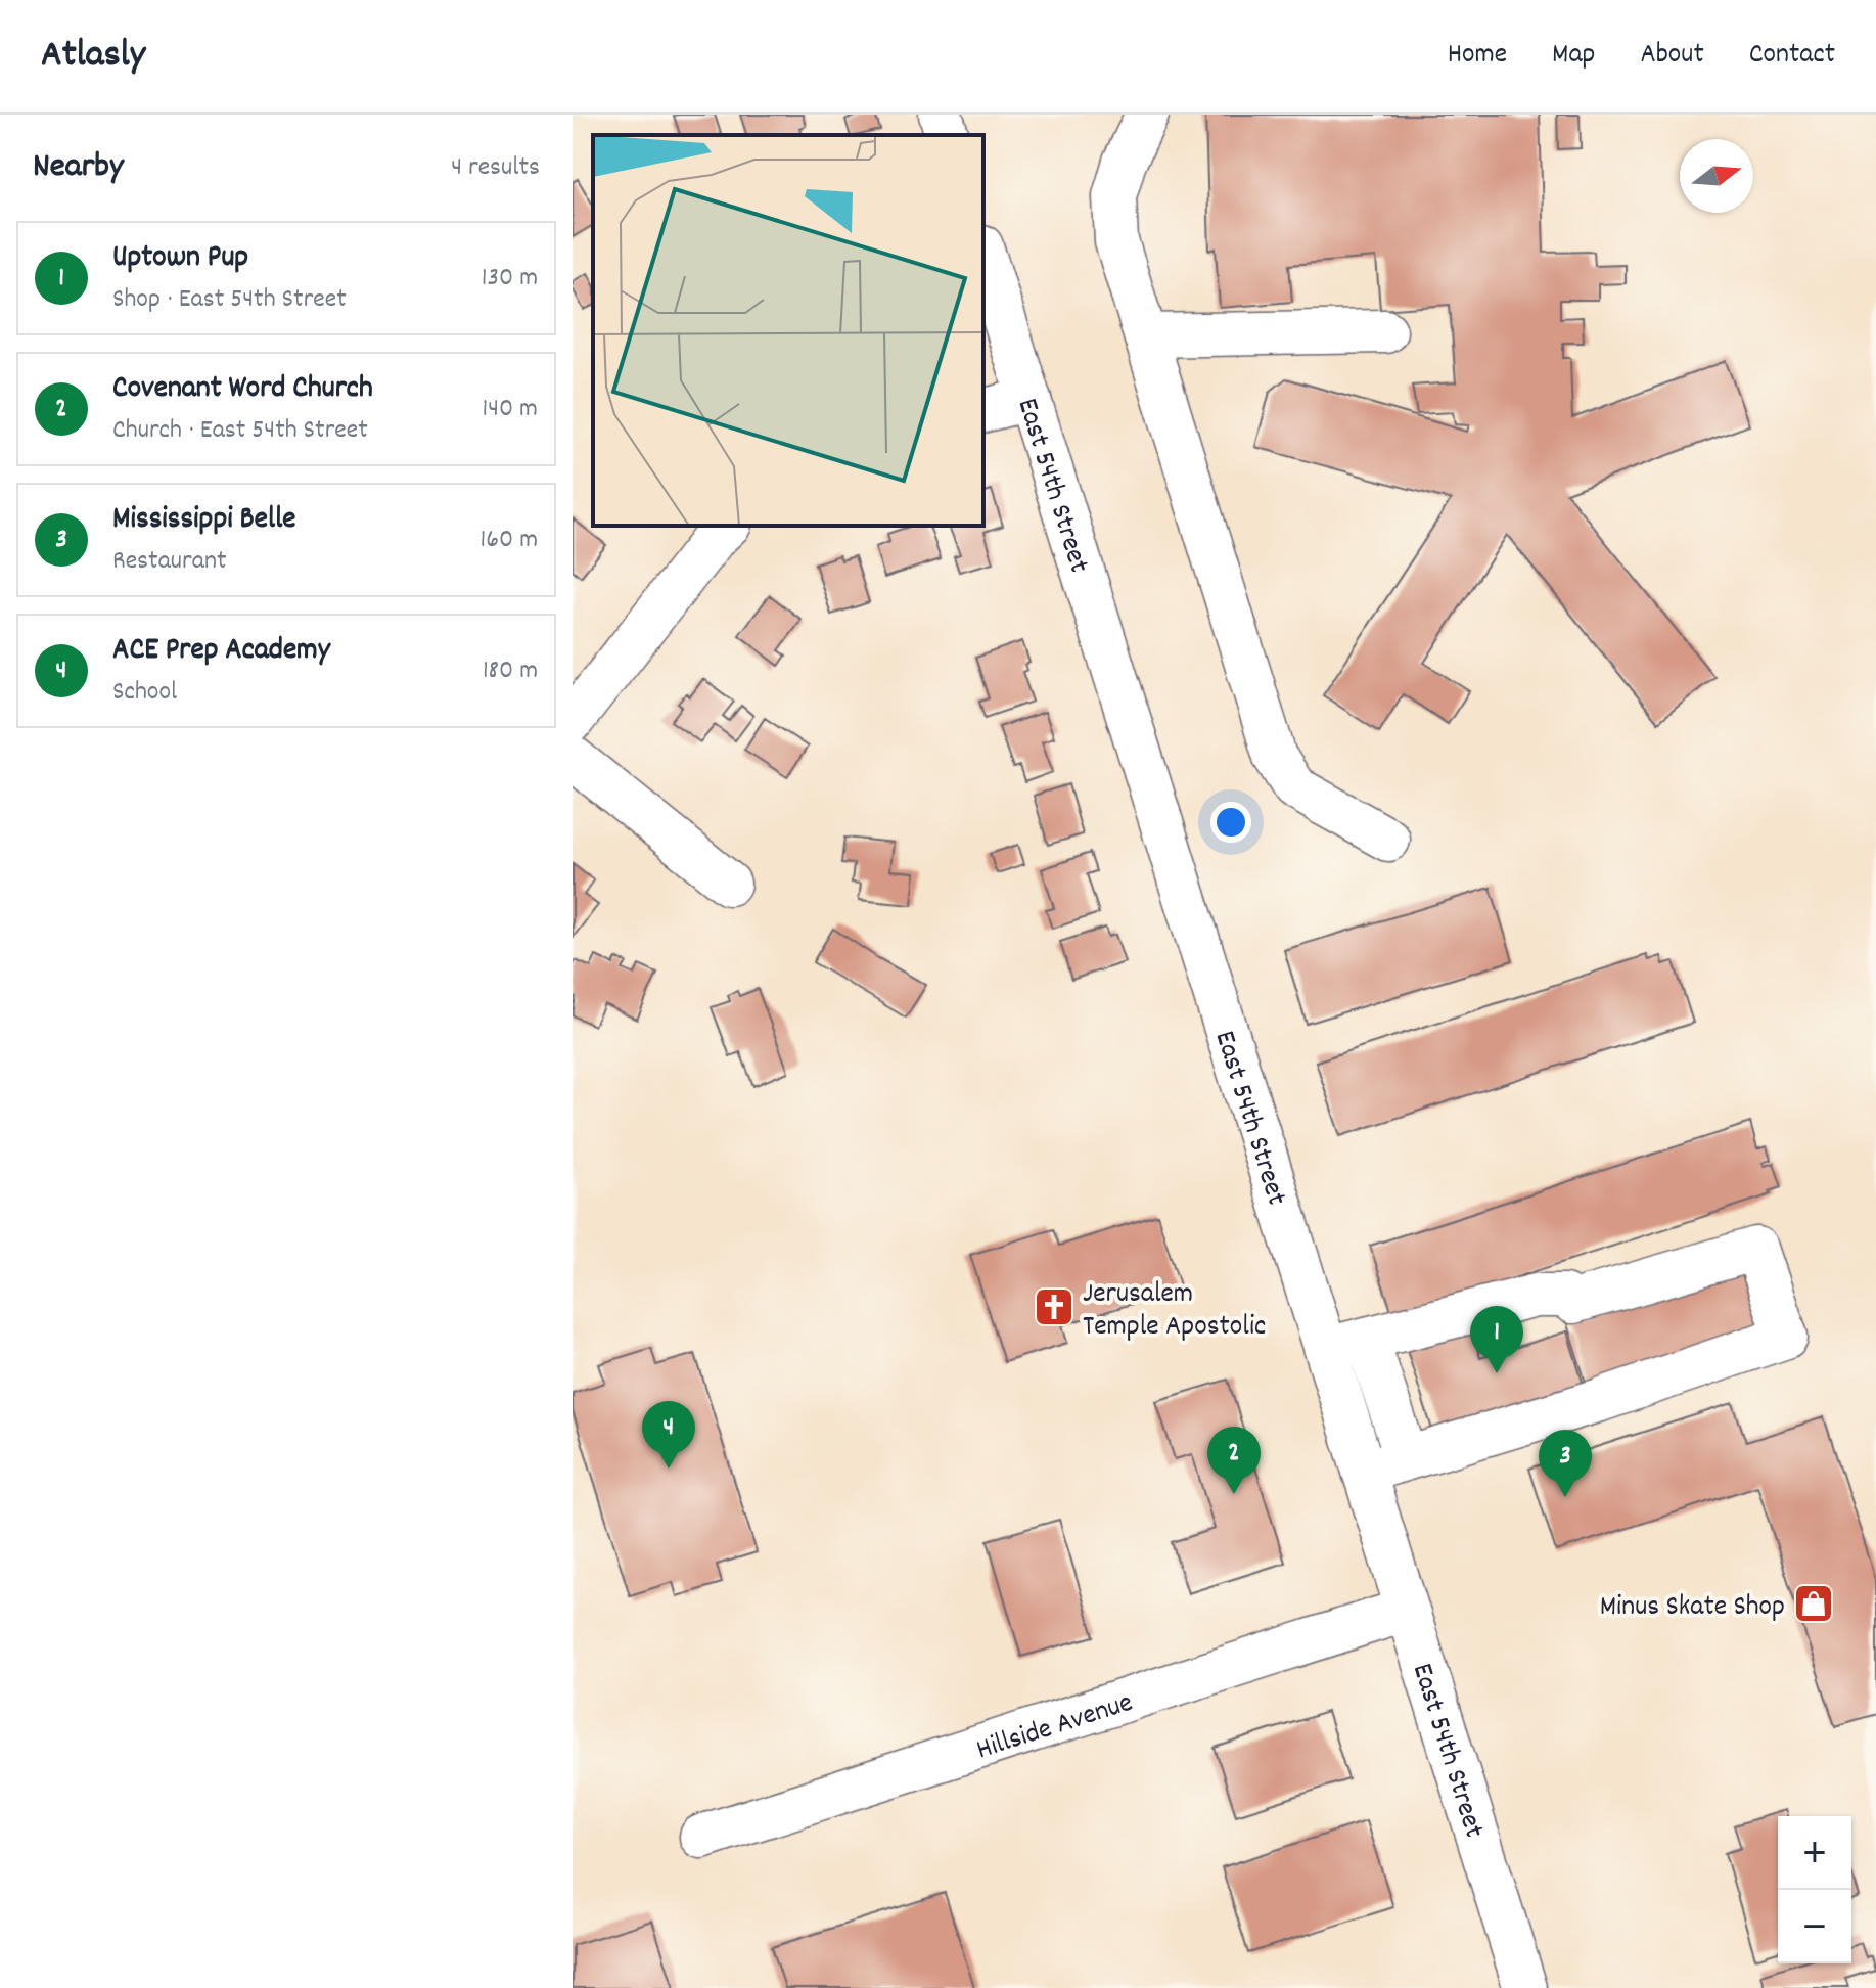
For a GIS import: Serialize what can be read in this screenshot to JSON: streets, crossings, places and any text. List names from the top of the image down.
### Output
{
  "streets": {
    "street": ["East 54th Street", "Hillside Avenue"]
  },
  "crossings": [
    ["East 54th Street", "Hillside Avenue"]
  ],
  "places": {
    "church": ["Jerusalem Temple Apostolic"],
    "shop": ["Minus Skate Shop"]
  },
  "north": "right",
  "page": {
    "header": "Atlasly",
    "nav": [
      "Home",
      "Map",
      "About",
      "Contact"
    ],
    "heading": ["Nearby", "4 results"],
    "list": [
      {
        "mark": "1",
        "name": "Uptown Pup",
        "note": "Shop · East 54th Street",
        "value": "130 m"
      },
      {
        "mark": "2",
        "name": "Covenant Word Church",
        "note": "Church · East 54th Street",
        "value": "140 m"
      },
      {
        "mark": "3",
        "name": "Mississippi Belle",
        "note": "Restaurant",
        "value": "160 m"
      },
      {
        "mark": "4",
        "name": "ACE Prep Academy",
        "note": "School",
        "value": "180 m"
      }
    ],
    "pins": [
      "1",
      "4",
      "2",
      "3"
    ],
    "map_buttons": ["+", "−"]
  }
}
